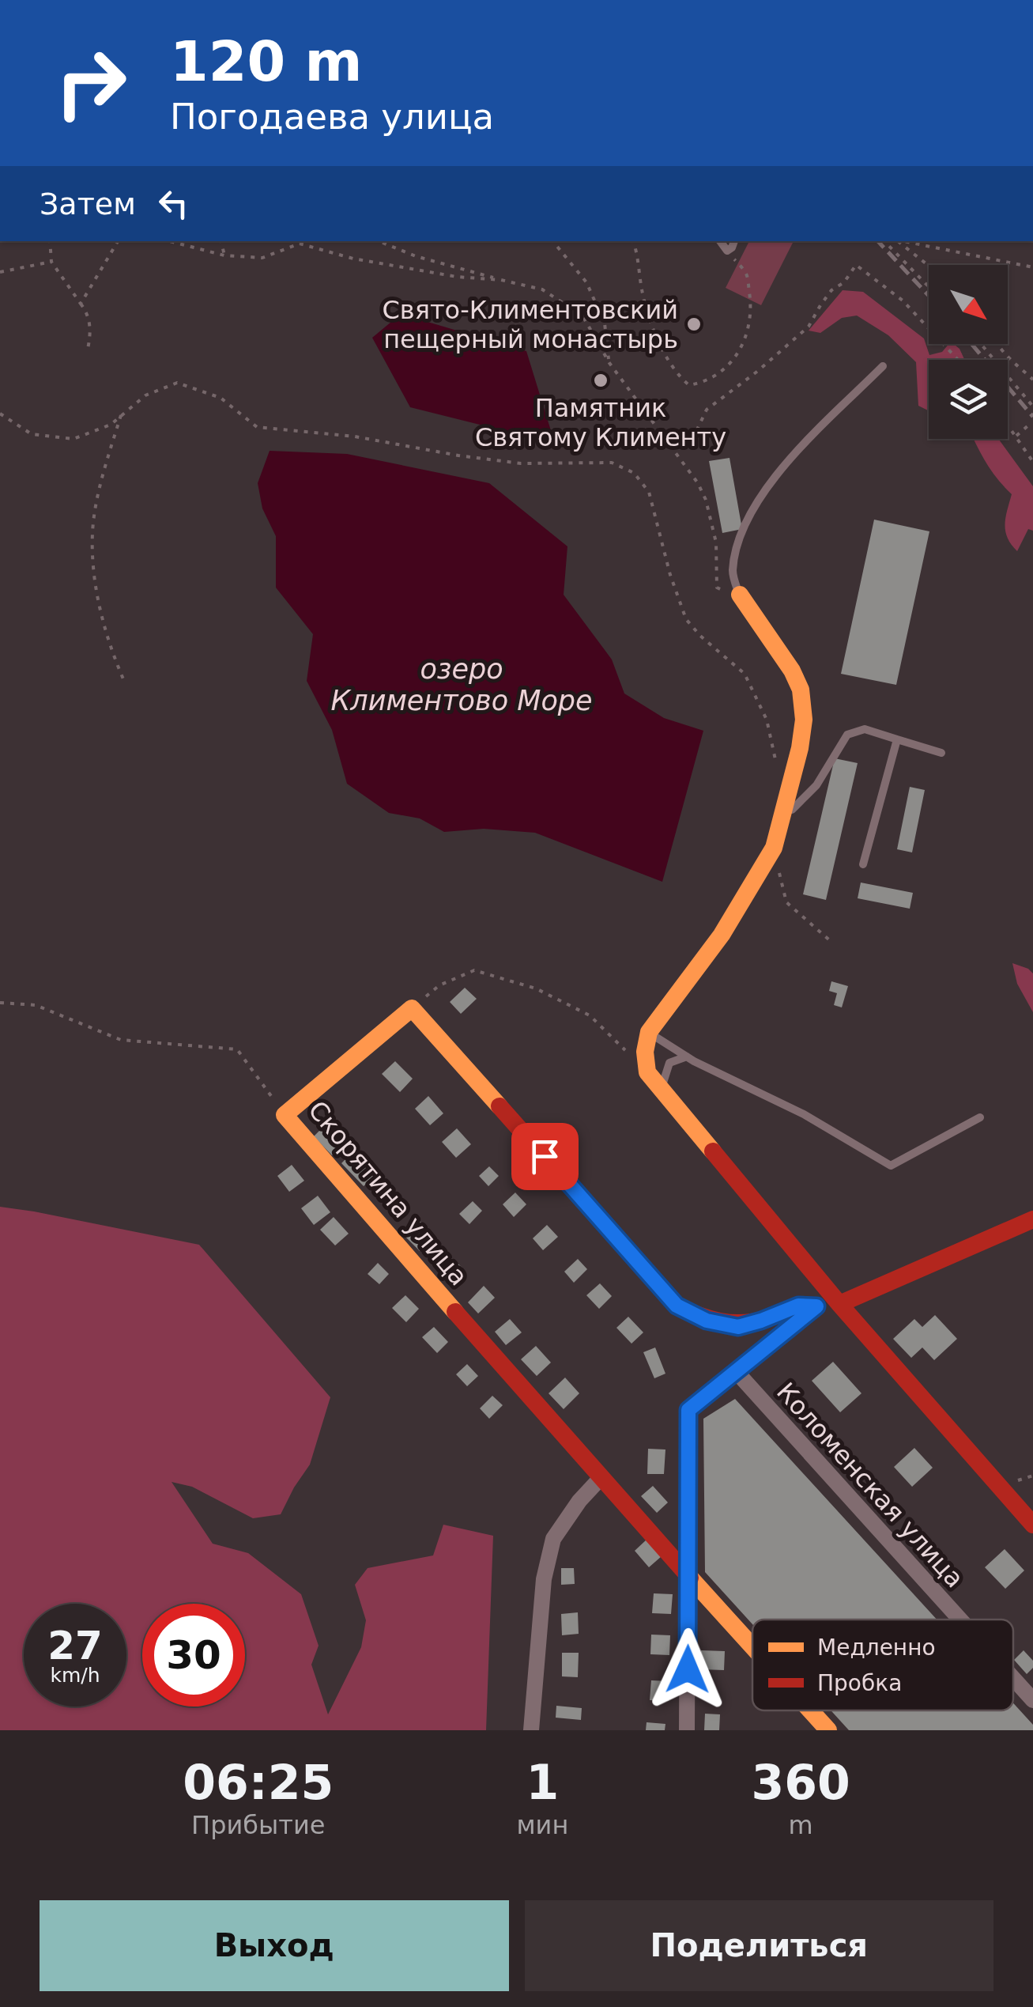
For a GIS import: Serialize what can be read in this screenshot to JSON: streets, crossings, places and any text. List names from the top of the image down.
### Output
{
  "streets": {
    "street": ["Скорятина улица", "Коломенская улица"]
  },
  "water": ["озеро Климентово Море"],
  "places": ["Свято-Климентовский пещерный монастырь", "Памятник Святому Клименту"],
  "legend": ["Медленно", "Пробка"],
  "north": "bottom right",
  "page": {
    "turn": ["120 m", "Погодаева улица"],
    "then": "Затем",
    "speed": "27 km/h",
    "limit": "30",
    "eta": [
      "06:25",
      "Прибытие",
      "1",
      "мин",
      "360",
      "m"
    ],
    "buttons": ["Выход", "Поделиться"]
  }
}
